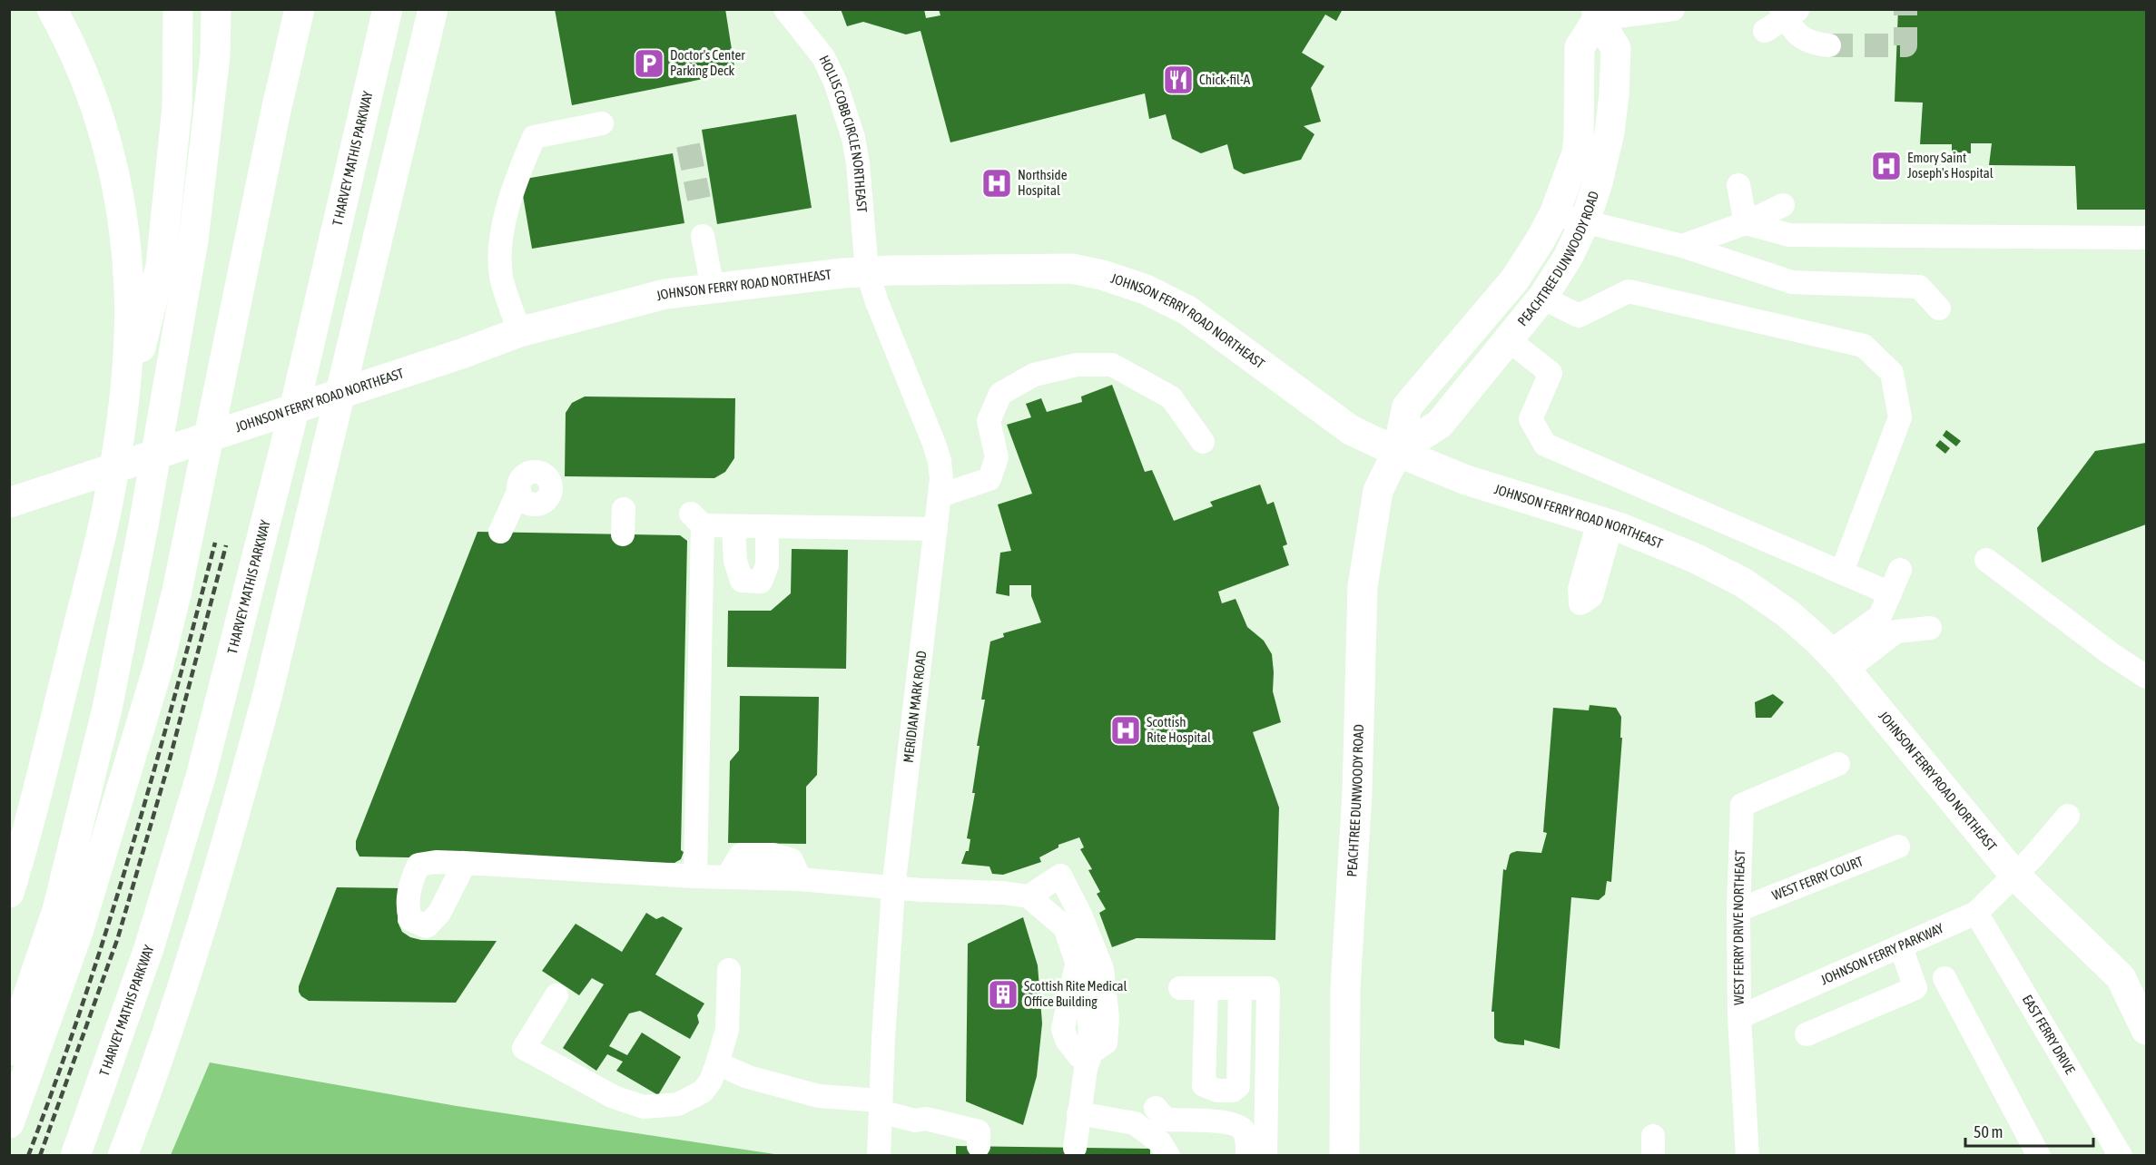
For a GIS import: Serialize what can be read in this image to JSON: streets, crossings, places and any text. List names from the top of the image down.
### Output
{
  "streets": {
    "main road": ["T HARVEY MATHIS PARKWAY", "PEACHTREE DUNWOODY ROAD", "JOHNSON FERRY ROAD NORTHEAST"],
    "street": [
      "HOLLIS COBB CIRCLE NORTHEAST",
      "MERIDIAN MARK ROAD",
      "WEST FERRY COURT",
      "WEST FERRY DRIVE NORTHEAST",
      "JOHNSON FERRY PARKWAY",
      "EAST FERRY DRIVE"
    ]
  },
  "crossings": [
    ["HOLLIS COBB CIRCLE NORTHEAST", "JOHNSON FERRY ROAD NORTHEAST"],
    ["HOLLIS COBB CIRCLE NORTHEAST", "MERIDIAN MARK ROAD"],
    ["PEACHTREE DUNWOODY ROAD", "JOHNSON FERRY ROAD NORTHEAST"],
    ["JOHNSON FERRY ROAD NORTHEAST", "MERIDIAN MARK ROAD"],
    ["JOHNSON FERRY ROAD NORTHEAST", "JOHNSON FERRY PARKWAY"],
    ["WEST FERRY COURT", "WEST FERRY DRIVE NORTHEAST"],
    ["WEST FERRY DRIVE NORTHEAST", "JOHNSON FERRY PARKWAY"],
    ["JOHNSON FERRY PARKWAY", "EAST FERRY DRIVE"]
  ],
  "places": {
    "parking": ["Doctor's Center Parking Deck"],
    "restaurant": ["Chick-fil-A"],
    "hospital": ["Emory Saint Joseph's Hospital", "Northside Hospital", "Scottish Rite Hospital"],
    "building": ["Scottish Rite Medical Office Building"]
  },
  "scale_bar": "50 m"
}
